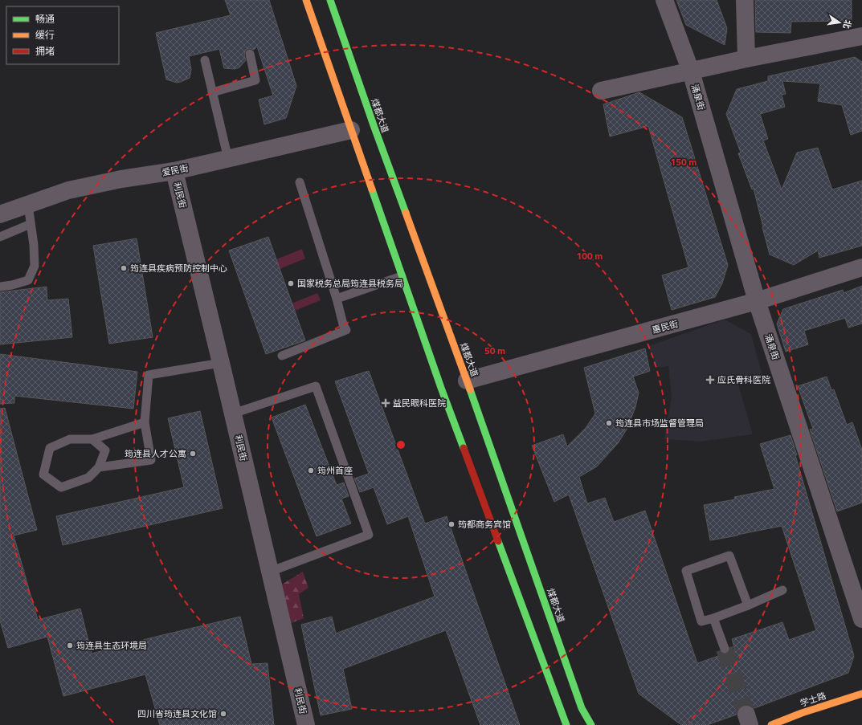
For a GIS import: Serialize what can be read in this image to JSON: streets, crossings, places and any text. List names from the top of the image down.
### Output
{
  "streets": {
    "main road": ["煤都大道", "学士路"],
    "street": [
      "涌泉街",
      "爱民街",
      "利民街",
      "惠民街"
    ]
  },
  "crossings": [
    ["涌泉街", "惠民街"],
    ["煤都大道", "爱民街"],
    ["煤都大道", "惠民街"],
    ["爱民街", "利民街"]
  ],
  "places": {
    "other": [
      "筠连县疾病预防控制中心",
      "国家税务总局筠连县税务局",
      "筠连县市场监督管理局",
      "筠连县人才公寓",
      "筠州首座",
      "筠都商务宾馆",
      "筠连县生态环境局",
      "四川省筠连县文化馆"
    ],
    "health": ["应氏骨科医院", "益民眼科医院"]
  },
  "legend": ["畅通", "缓行", "拥堵"],
  "north": "right",
  "rings": ["150 m", "100 m", "50 m"]
}
